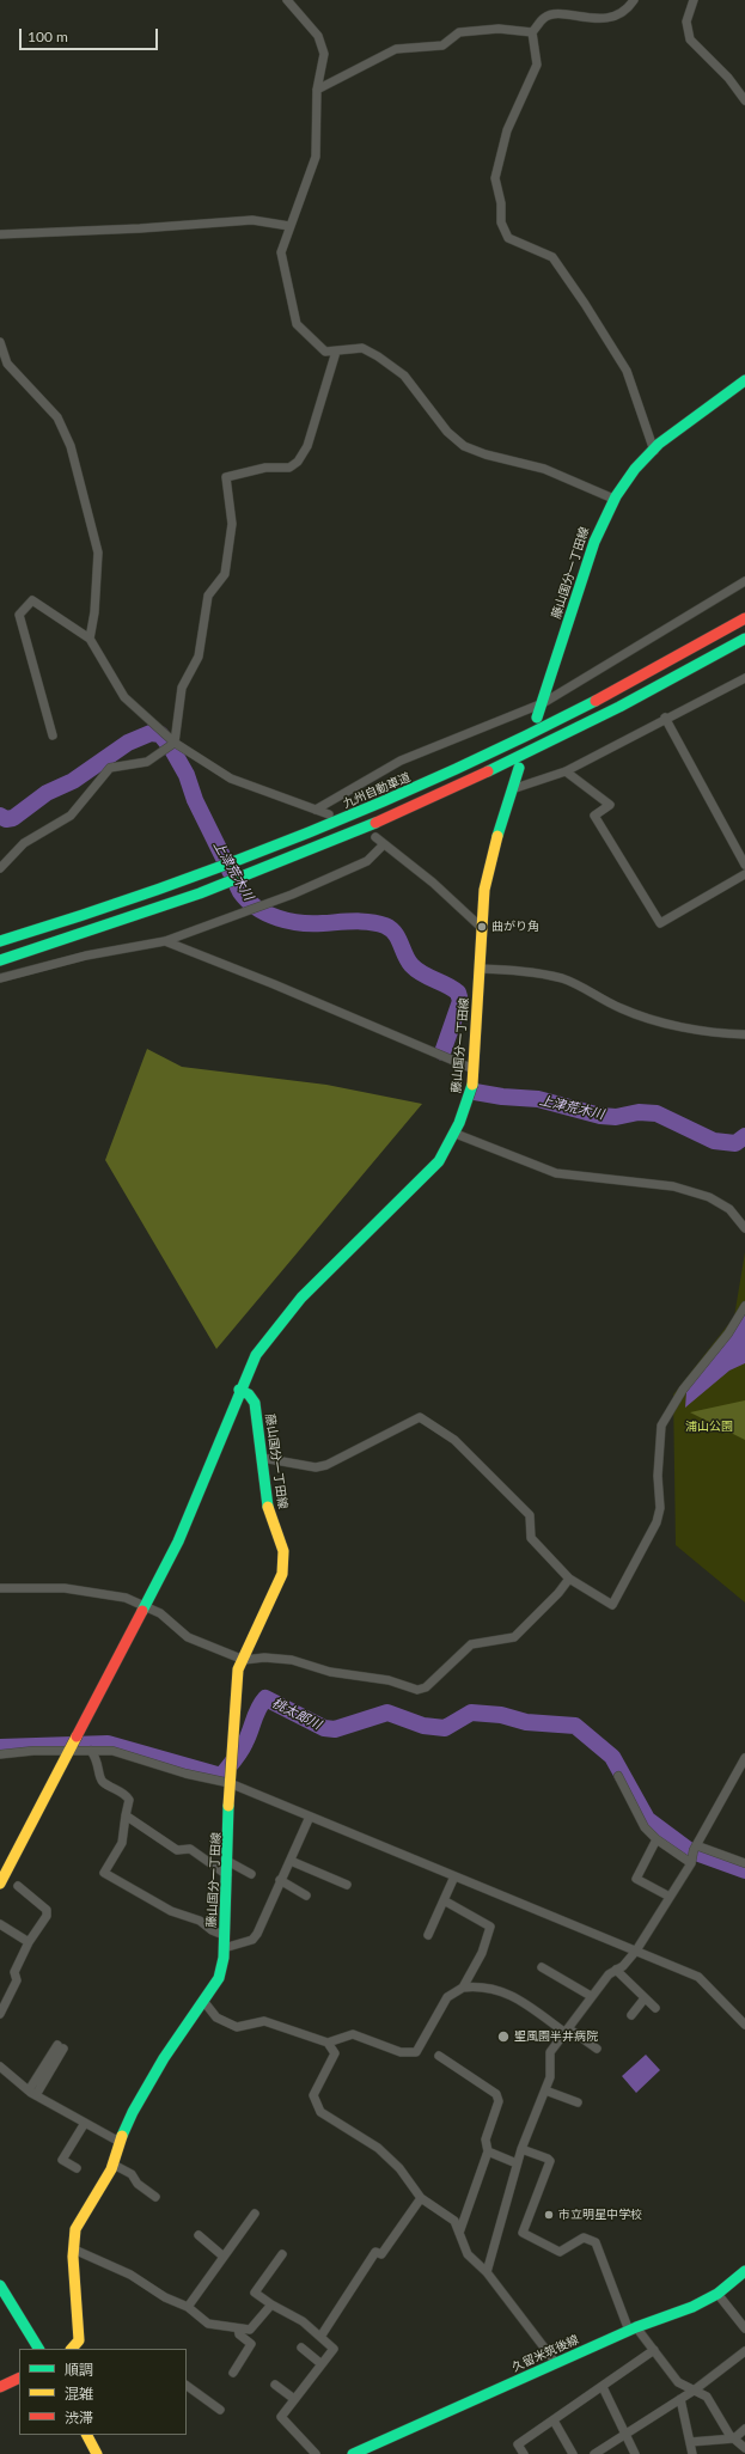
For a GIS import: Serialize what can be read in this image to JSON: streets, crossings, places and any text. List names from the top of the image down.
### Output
{
  "streets": {
    "main road": ["藤山国分一丁田線", "九州自動車道", "久留米筑後線"]
  },
  "water": ["上津荒木川", "桃太郎川"],
  "parks": ["浦山公園"],
  "places": ["曲がり角", "聖風園半井病院", "市立明星中学校"],
  "legend": ["順調", "混雑", "渋滞"],
  "scale_bar": "100 m"
}
